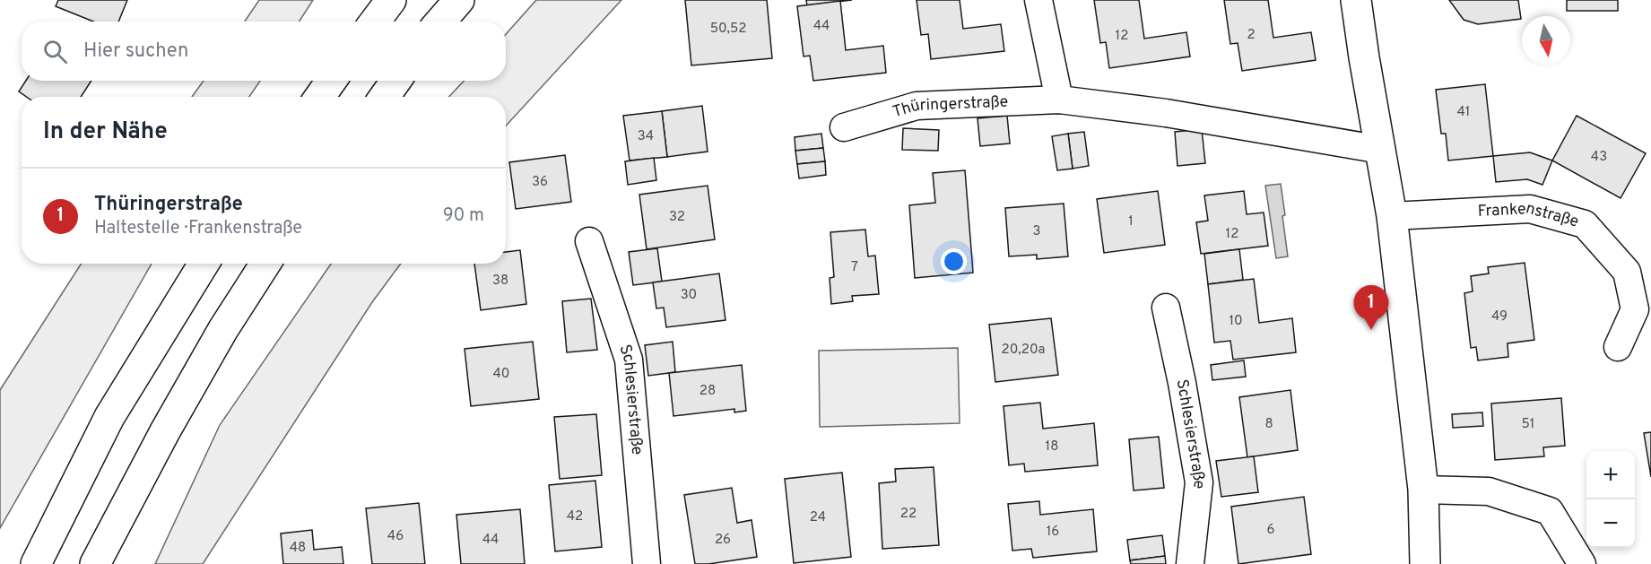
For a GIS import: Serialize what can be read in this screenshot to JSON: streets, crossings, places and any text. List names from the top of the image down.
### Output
{
  "streets": {
    "street": ["Thüringerstraße", "Frankenstraße", "Schlesierstraße"]
  },
  "house_numbers": [
    "44",
    "50,52",
    "2",
    "12",
    "41",
    "34",
    "43",
    "36",
    "32",
    "1",
    "3",
    "12",
    "7",
    "38",
    "30",
    "49",
    "10",
    "20,20a",
    "40",
    "28",
    "8",
    "51",
    "18",
    "22",
    "42",
    "24",
    "6",
    "16",
    "46",
    "44",
    "26",
    "48"
  ],
  "north": "bottom",
  "page": {
    "search": "Hier suchen",
    "heading": "In der Nähe",
    "list": [
      {
        "mark": "1",
        "name": "Thüringerstraße",
        "note": "Haltestelle · Frankenstraße",
        "value": "90 m"
      }
    ],
    "pins": "1",
    "map_buttons": ["+", "−"]
  }
}
